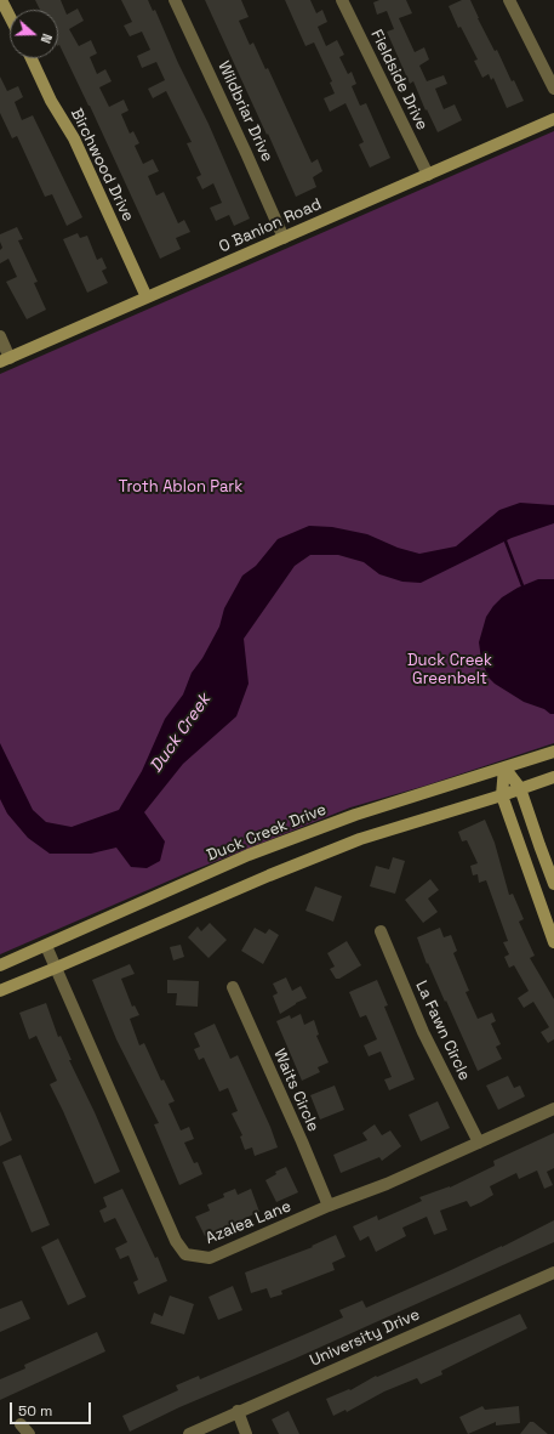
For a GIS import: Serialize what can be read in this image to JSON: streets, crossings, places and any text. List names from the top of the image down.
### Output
{
  "streets": {
    "street": [
      "Fieldside Drive",
      "Wildbriar Drive",
      "Birchwood Drive",
      "O Banion Road",
      "Duck Creek Drive",
      "La Fawn Circle",
      "Waits Circle",
      "Azalea Lane",
      "University Drive"
    ]
  },
  "crossings": [
    ["Fieldside Drive", "O Banion Road"],
    ["Wildbriar Drive", "O Banion Road"],
    ["Birchwood Drive", "O Banion Road"],
    ["Duck Creek Drive", "Azalea Lane"],
    ["La Fawn Circle", "Azalea Lane"],
    ["Waits Circle", "Azalea Lane"]
  ],
  "water": ["Duck Creek"],
  "parks": ["Troth Ablon Park", "Duck Creek Greenbelt"],
  "scale_bar": "50 m",
  "north": "right"
}
